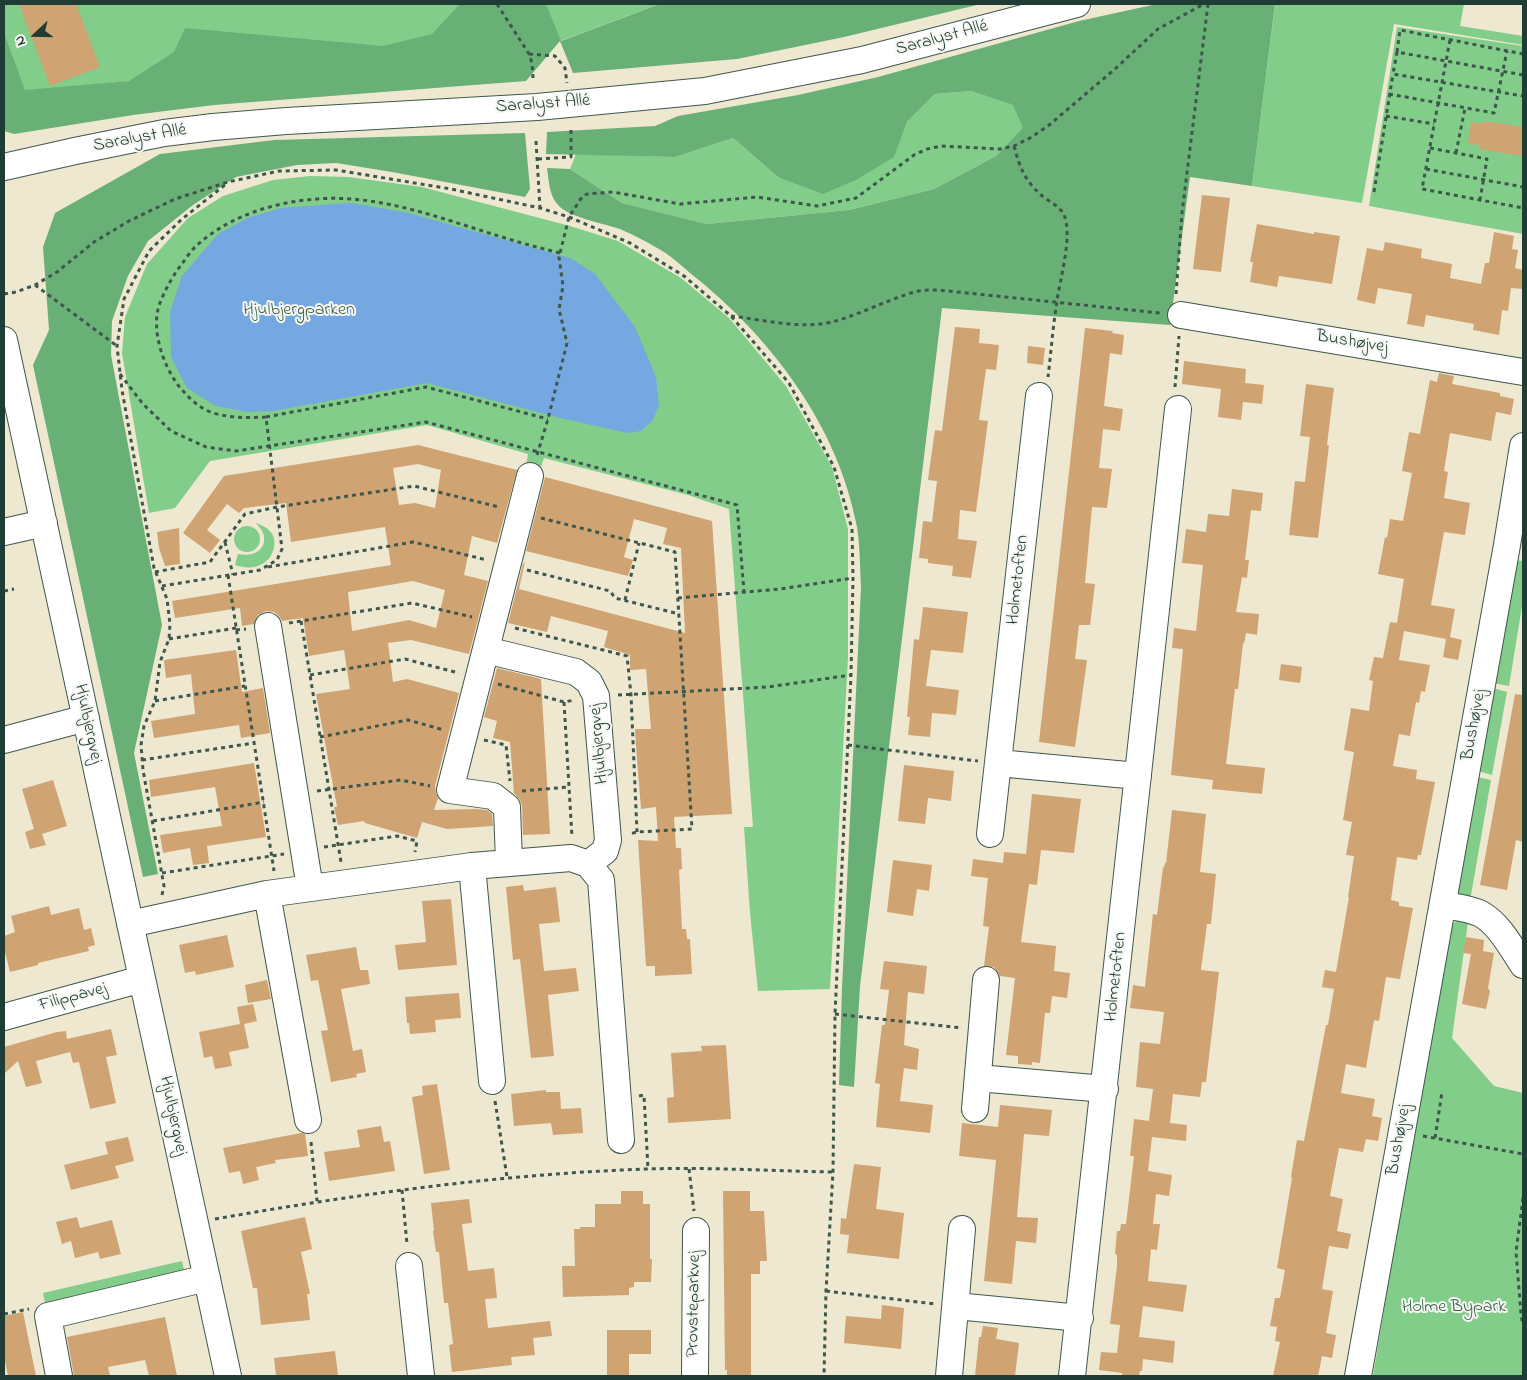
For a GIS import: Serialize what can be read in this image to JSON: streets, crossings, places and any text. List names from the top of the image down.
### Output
{
  "streets": {
    "street": [
      "Saralyst Allé",
      "Bushøjvej",
      "Holmetoften",
      "Hjulbjergvej",
      "Filippavej",
      "Provsteparkvej"
    ]
  },
  "crossings": [
    ["Hjulbjergvej", "Filippavej"]
  ],
  "parks": ["Hjulbjergparken", "Holme Bypark"],
  "north": "left"
}
